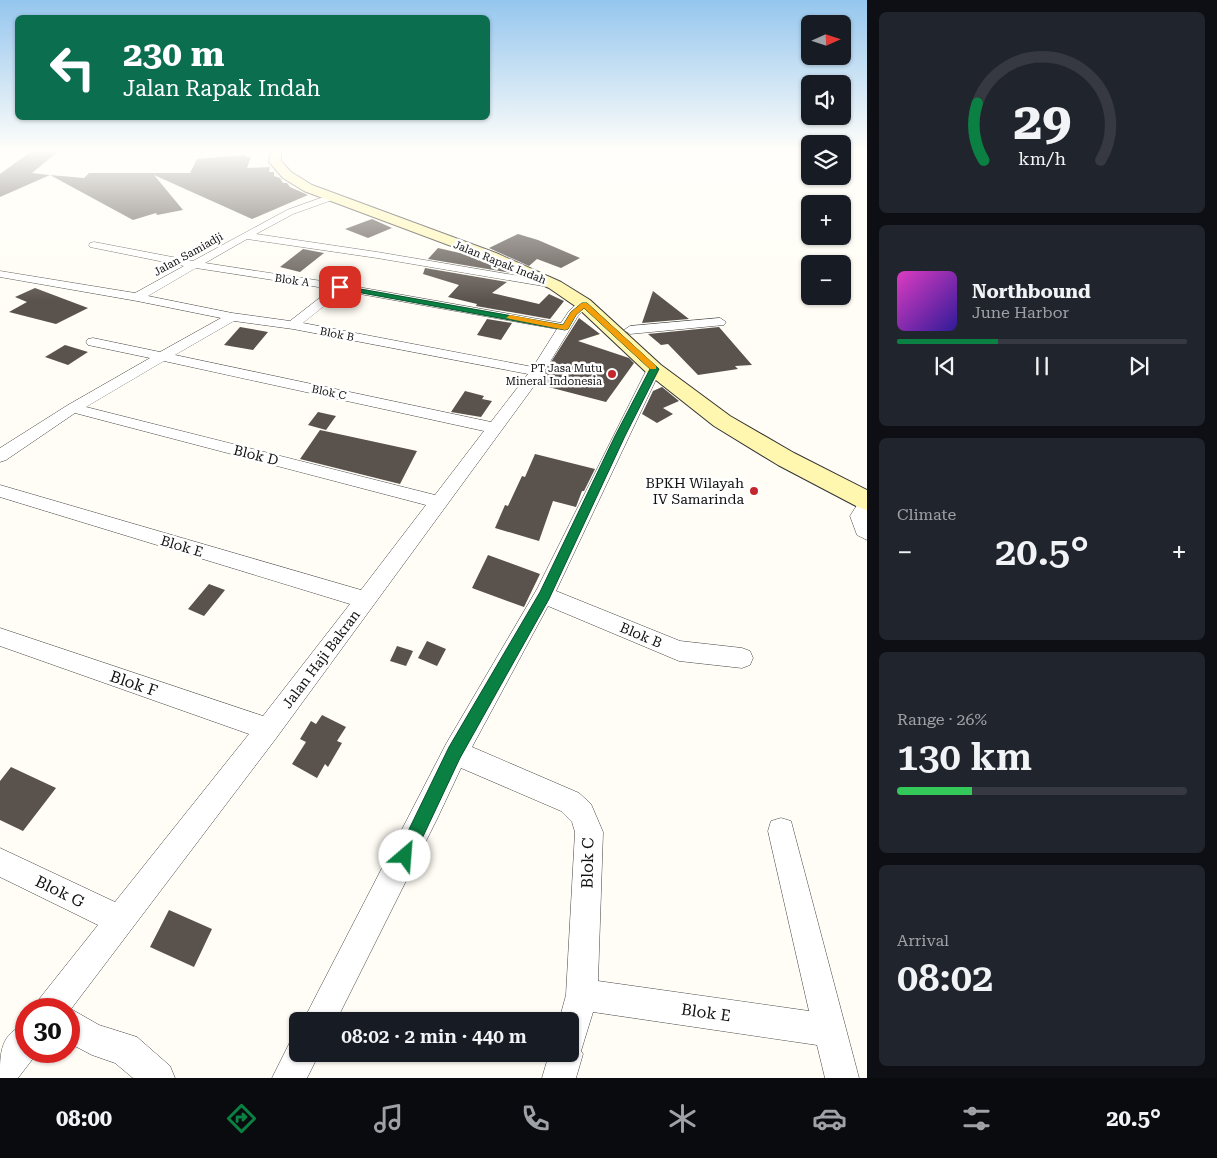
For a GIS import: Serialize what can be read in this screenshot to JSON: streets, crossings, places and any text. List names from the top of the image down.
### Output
{
  "streets": {
    "main road": ["Jalan Rapak Indah"],
    "street": [
      "Jalan Samiadji",
      "Blok A",
      "Blok B",
      "Blok C",
      "Blok D",
      "Blok E",
      "Jalan Haji Bakran",
      "Blok F",
      "Blok G"
    ]
  },
  "crossings": [
    ["Jalan Samiadji", "Blok A"],
    ["Jalan Samiadji", "Blok B"],
    ["Jalan Rapak Indah", "Jalan Haji Bakran"],
    ["Blok A", "Jalan Haji Bakran"],
    ["Blok B", "Jalan Haji Bakran"],
    ["Blok C", "Blok E"],
    ["Blok C", "Jalan Haji Bakran"],
    ["Blok D", "Jalan Haji Bakran"],
    ["Blok E", "Jalan Haji Bakran"],
    ["Jalan Haji Bakran", "Blok F"],
    ["Jalan Haji Bakran", "Blok G"]
  ],
  "places": ["PT Jasa Mutu Mineral Indonesia", "BPKH Wilayah IV Samarinda"],
  "north": "right",
  "page": {
    "map_buttons": ["+", "−"],
    "turn": ["230 m", "Jalan Rapak Indah"],
    "song": ["Northbound", "June Harbor"],
    "tile": [
      "Climate",
      ["Range · 26%", "130 km"],
      ["Arrival", "08:02"]
    ],
    "heat": ["−", "20.5°", "+"],
    "limit": "30",
    "trip": "08:02 · 2 min · 440 m",
    "tabs": ["08:00", "20.5°"],
    "gauge": ["29", "km/h"]
  }
}
